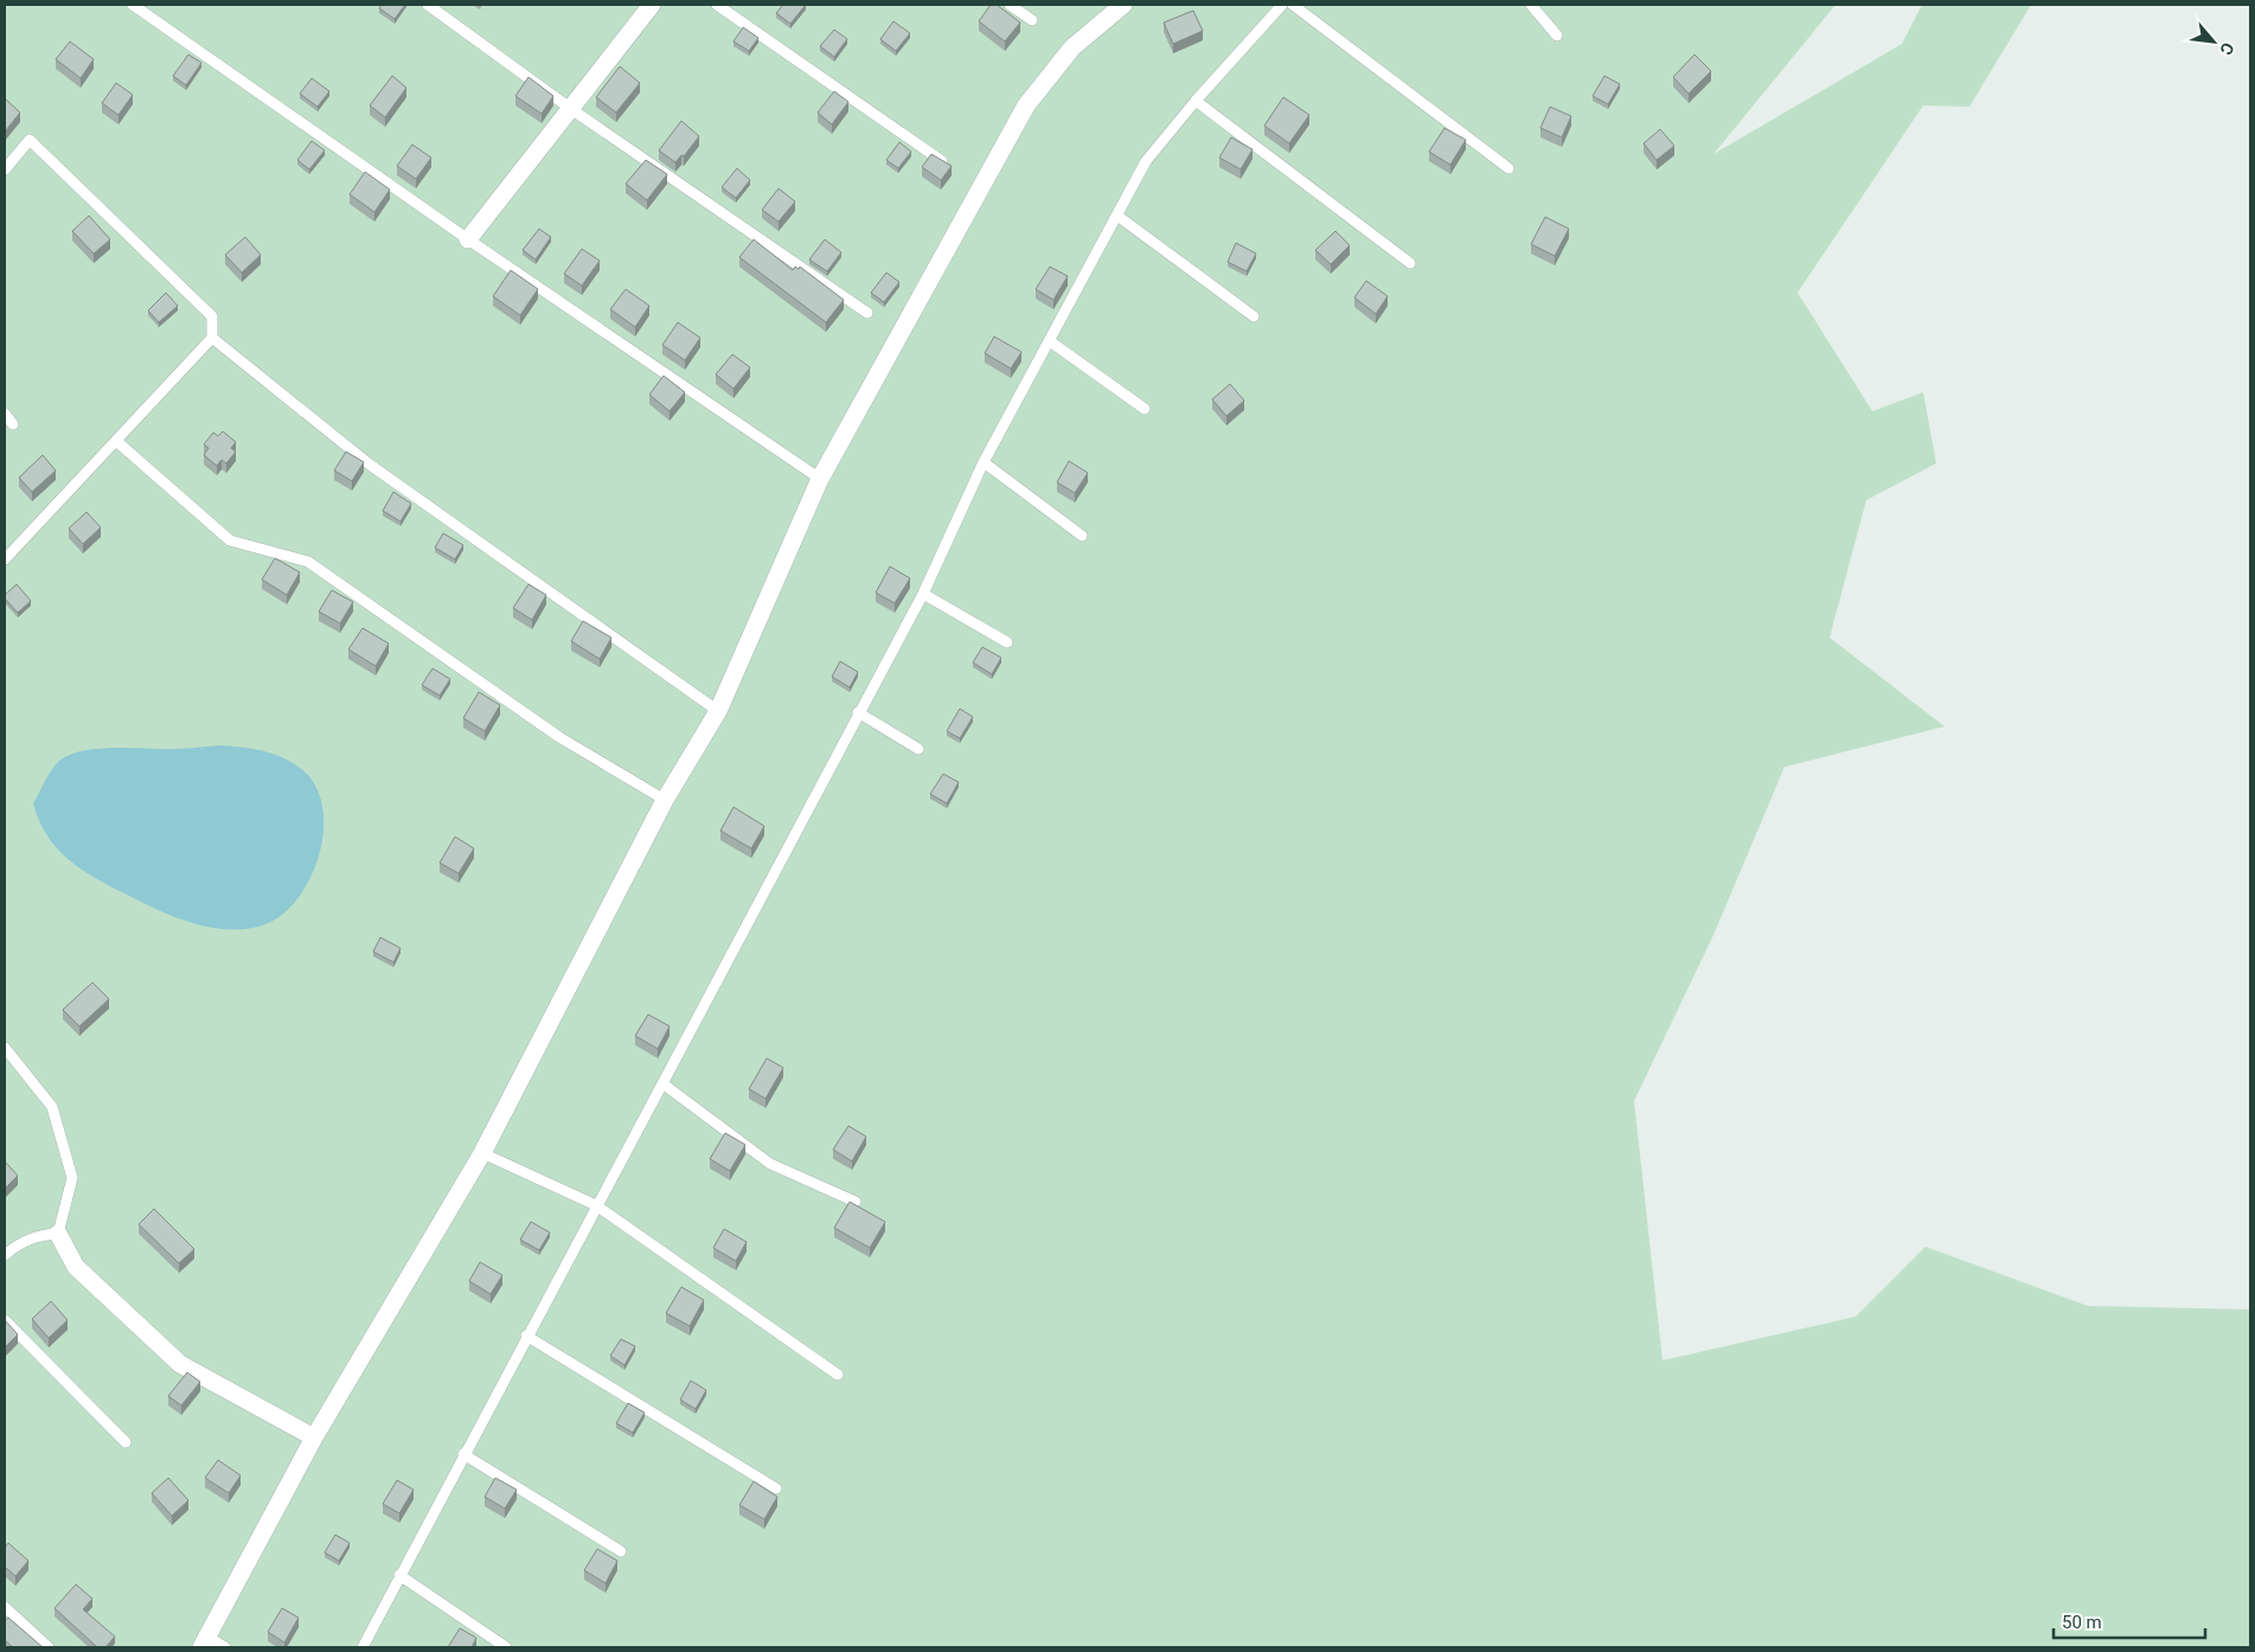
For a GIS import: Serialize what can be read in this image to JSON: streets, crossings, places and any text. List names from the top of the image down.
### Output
{
  "scale_bar": "50 m",
  "north": "bottom right"
}
